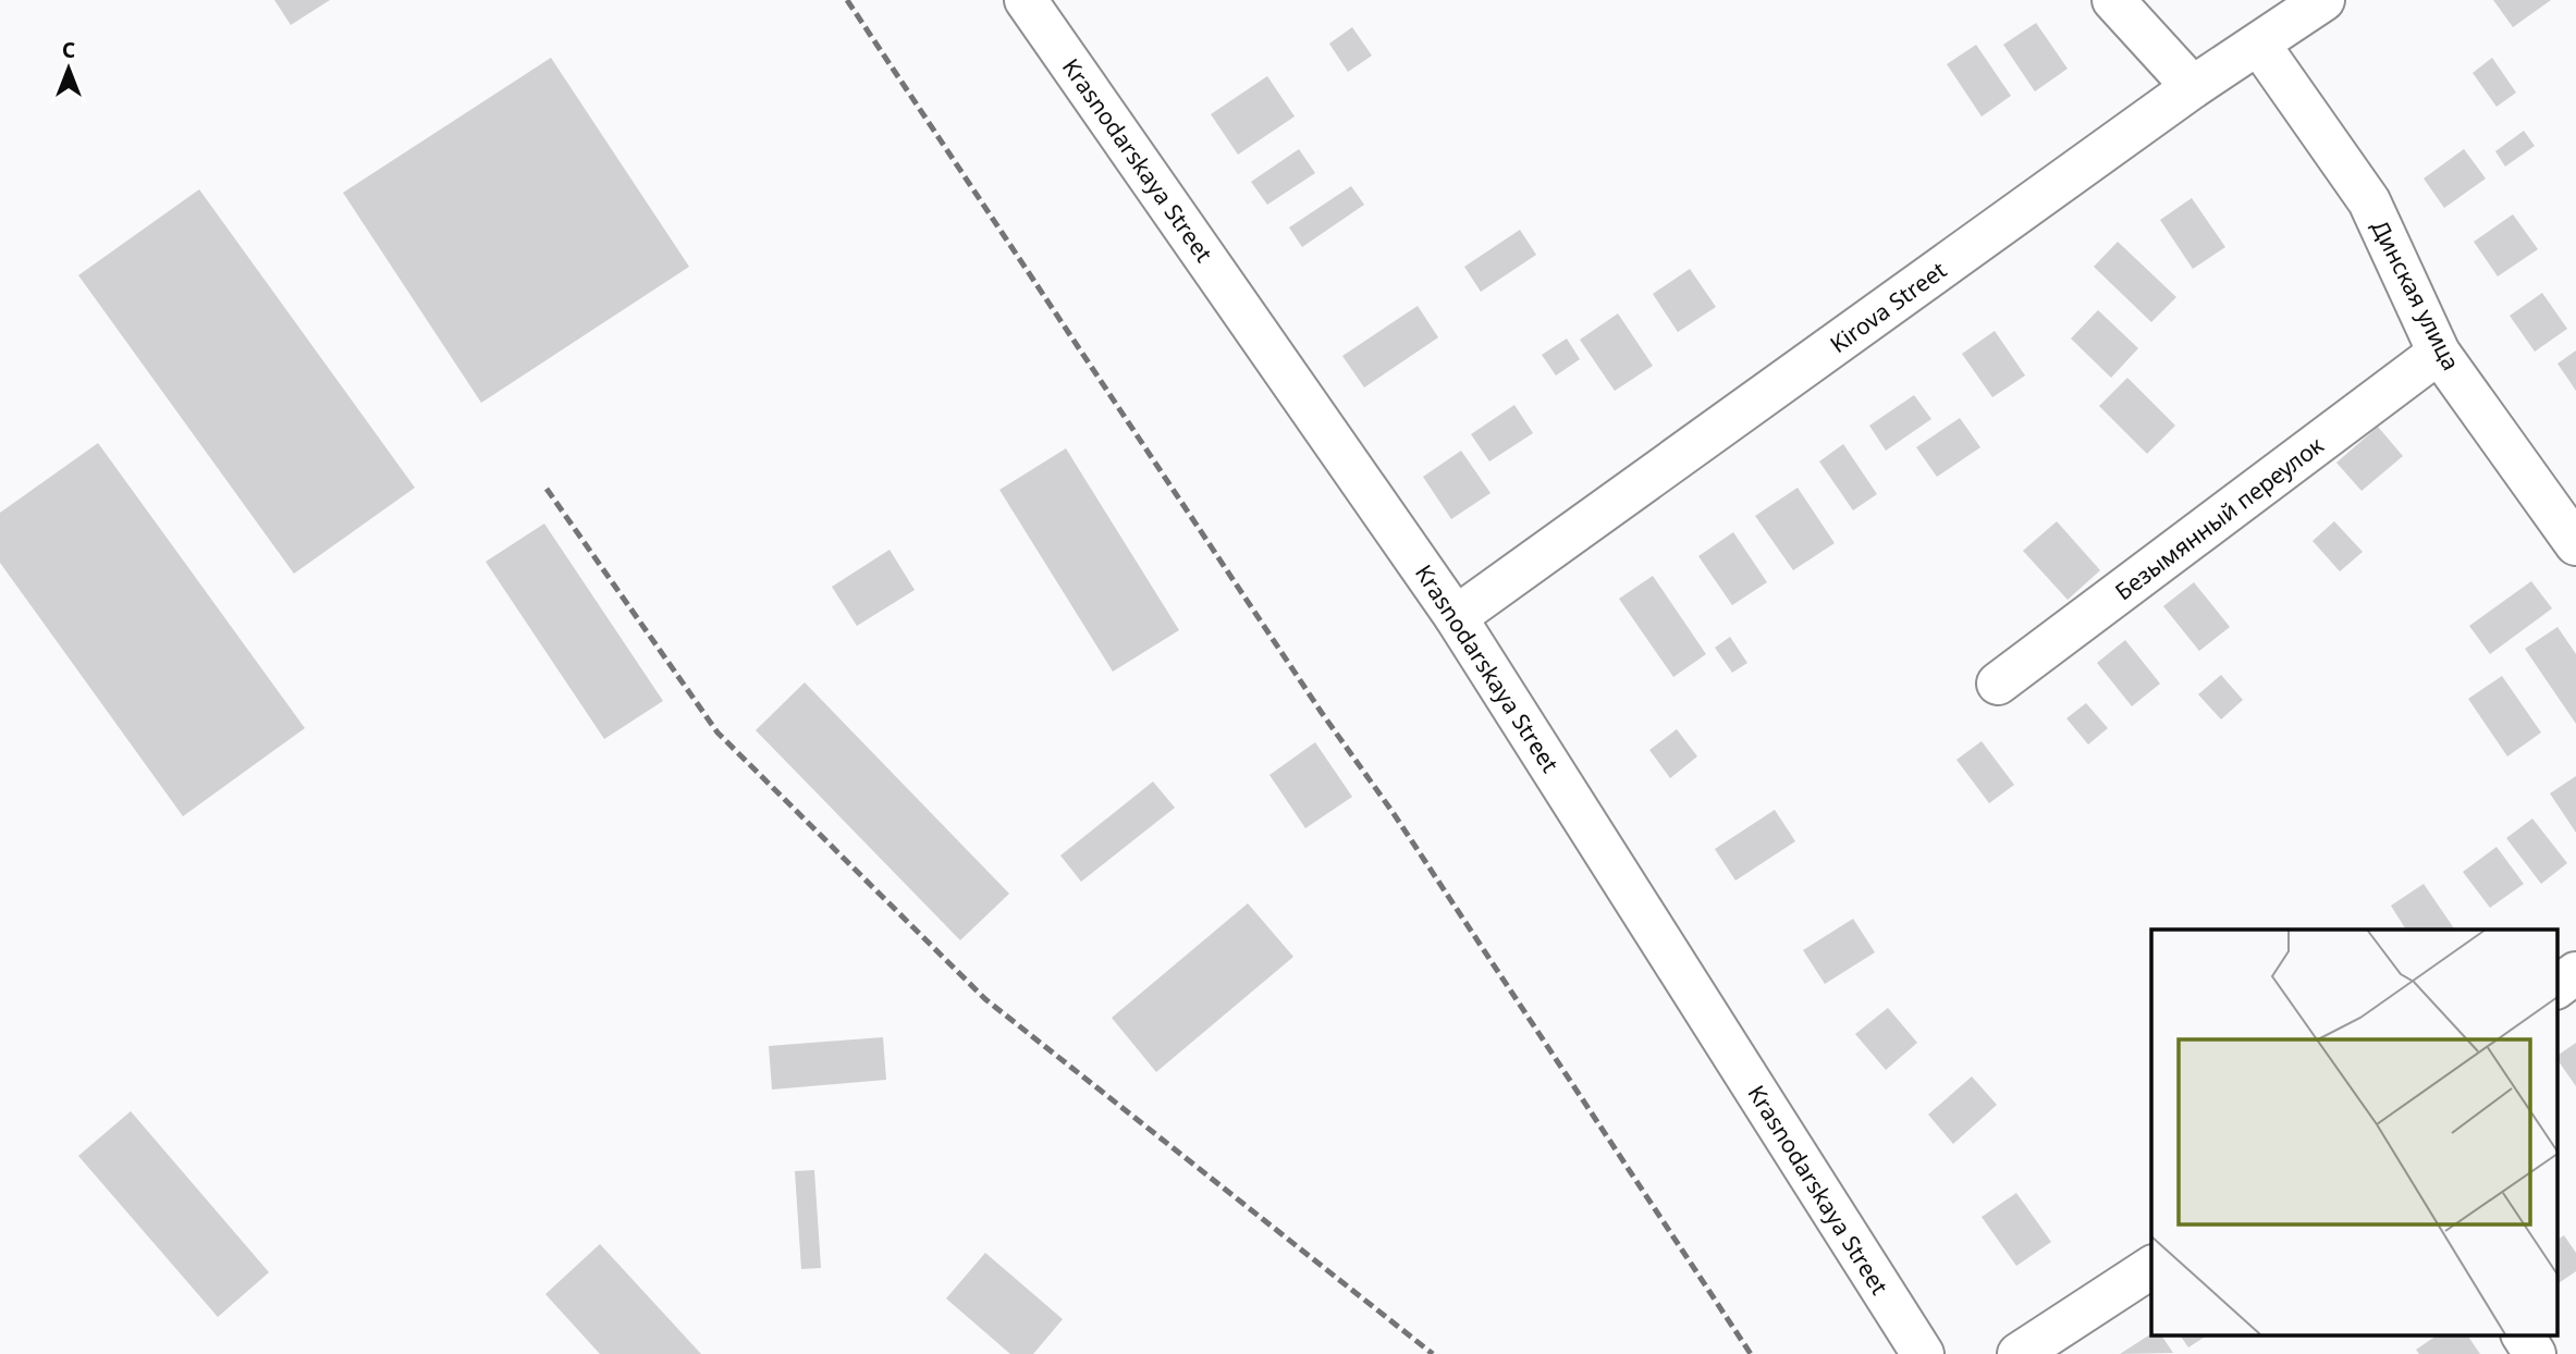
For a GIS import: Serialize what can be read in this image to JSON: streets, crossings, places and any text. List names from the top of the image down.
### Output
{
  "streets": {
    "street": [
      "Krasnodarskaya Street",
      "Динская улица",
      "Kirova Street",
      "Безымянный переулок"
    ]
  },
  "crossings": [
    ["Krasnodarskaya Street", "Kirova Street"],
    ["Динская улица", "Kirova Street"],
    ["Динская улица", "Безымянный переулок"]
  ],
  "north": "top"
}
